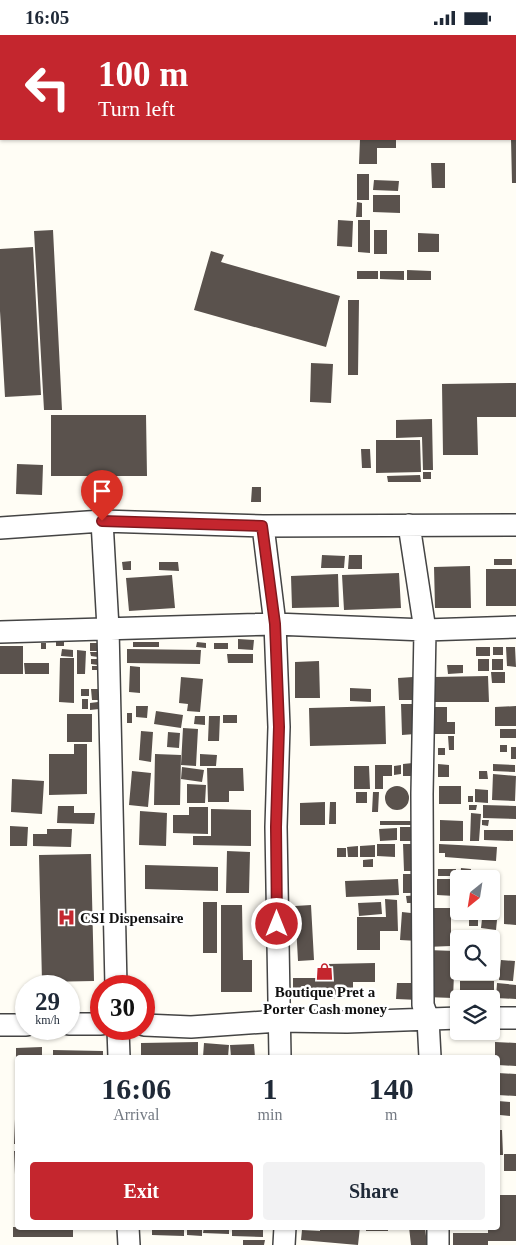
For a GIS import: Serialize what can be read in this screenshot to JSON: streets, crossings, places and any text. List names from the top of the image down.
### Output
{
  "places": {
    "hospital": ["CSI Dispensaire"],
    "shop": ["Boutique Pret a Porter Cash money"]
  },
  "north": "bottom left",
  "page": {
    "status": "16:05",
    "turn": ["100 m", "Turn left"],
    "speed": "29 km/h",
    "limit": "30",
    "eta": [
      "16:06",
      "Arrival",
      "1",
      "min",
      "140",
      "m"
    ],
    "buttons": ["Exit", "Share"]
  }
}
